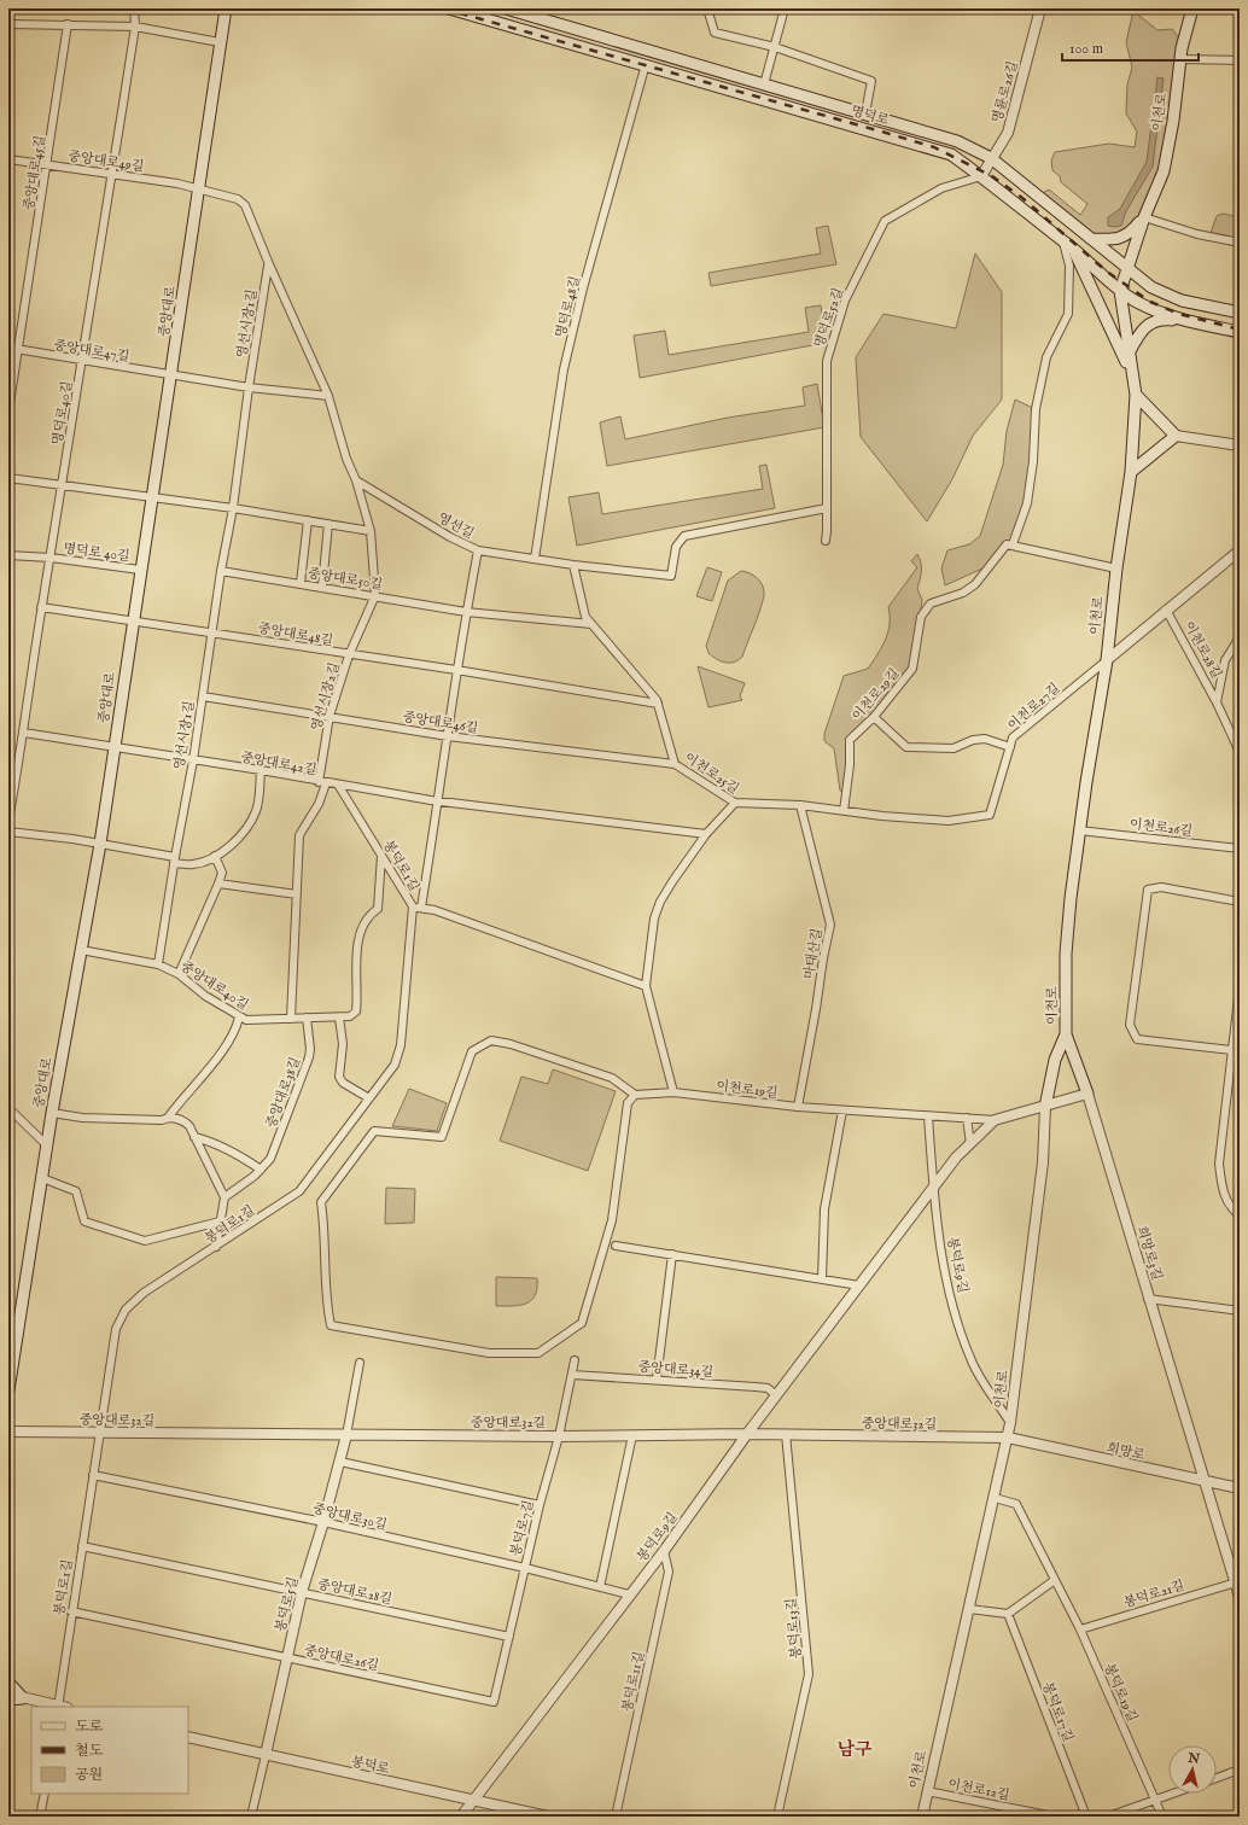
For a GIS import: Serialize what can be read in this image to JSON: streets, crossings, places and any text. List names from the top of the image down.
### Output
{
  "streets": {
    "main road": [
      "이천로",
      "명덕로",
      "중앙대로",
      "희망로3길"
    ],
    "street": [
      "명륜로26길",
      "중앙대로49길",
      "중앙대로45길",
      "명덕로48길",
      "명덕로52길",
      "영선시장1길",
      "중앙대로47길",
      "명덕로40길",
      "영선길",
      "명덕로 40길",
      "중앙대로50길",
      "중앙대로48길",
      "이천로28길",
      "이천로29길",
      "영선시장2길",
      "이천로27길",
      "중앙대로46길",
      "중앙대로42길",
      "이천로25길",
      "이천로26길",
      "봉덕로1길",
      "마태산길",
      "중앙대로40길",
      "이천로19길",
      "중앙대로38길",
      "봉덕로9길",
      "중앙대로34길",
      "중앙대로32길",
      "희망로",
      "중앙대로30길",
      "봉덕로7길",
      "중앙대로28길",
      "봉덕로21길",
      "봉덕로5길",
      "봉덕로13길",
      "중앙대로26길",
      "봉덕로11길",
      "봉덕로19길",
      "봉덕로17길",
      "봉덕로",
      "이천로12길"
    ]
  },
  "crossings": [
    ["명륜로26길", "명덕로"],
    ["명륜로26길", "명덕로52길"],
    ["이천로", "명덕로"],
    ["이천로", "이천로27길"],
    ["이천로", "이천로26길"],
    ["이천로", "희망로3길"],
    ["이천로", "봉덕로9길"],
    ["이천로", "중앙대로32길"],
    ["이천로", "희망로"],
    ["이천로", "봉덕로19길"],
    ["이천로", "이천로12길"],
    ["명덕로", "명덕로48길"],
    ["명덕로", "명덕로52길"],
    ["중앙대로49길", "중앙대로45길"],
    ["중앙대로49길", "중앙대로"],
    ["중앙대로49길", "영선시장1길"],
    ["중앙대로49길", "명덕로40길"],
    ["중앙대로45길", "중앙대로47길"],
    ["명덕로48길", "영선길"],
    ["중앙대로", "중앙대로47길"],
    ["중앙대로", "명덕로 40길"],
    ["중앙대로", "중앙대로48길"],
    ["중앙대로", "중앙대로42길"],
    ["중앙대로", "중앙대로40길"],
    ["명덕로52길", "영선길"],
    ["영선시장1길", "중앙대로50길"],
    ["영선시장1길", "중앙대로48길"],
    ["영선시장1길", "중앙대로46길"],
    ["영선시장1길", "중앙대로42길"],
    ["영선시장1길", "중앙대로40길"],
    ["중앙대로47길", "명덕로40길"],
    ["명덕로40길", "명덕로 40길"],
    ["명덕로40길", "중앙대로48길"],
    ["명덕로40길", "중앙대로42길"],
    ["영선길", "영선시장2길"],
    ["영선길", "이천로25길"],
    ["중앙대로50길", "영선시장2길"],
    ["중앙대로50길", "이천로25길"],
    ["중앙대로48길", "영선시장2길"],
    ["중앙대로48길", "이천로25길"],
    ["이천로29길", "이천로25길"],
    ["영선시장2길", "중앙대로46길"],
    ["영선시장2길", "중앙대로42길"],
    ["영선시장2길", "중앙대로40길"],
    ["이천로27길", "이천로25길"],
    ["중앙대로46길", "이천로25길"],
    ["중앙대로42길", "봉덕로1길"],
    ["이천로25길", "마태산길"],
    ["봉덕로1길", "중앙대로32길"],
    ["봉덕로1길", "중앙대로30길"],
    ["봉덕로1길", "중앙대로28길"],
    ["봉덕로1길", "중앙대로26길"],
    ["마태산길", "이천로19길"],
    ["중앙대로40길", "중앙대로38길"],
    ["이천로19길", "봉덕로9길"],
    ["희망로3길", "희망로"],
    ["봉덕로9길", "중앙대로34길"],
    ["봉덕로9길", "중앙대로32길"],
    ["봉덕로9길", "중앙대로30길"],
    ["봉덕로9길", "봉덕로11길"],
    ["봉덕로9길", "봉덕로"],
    ["중앙대로34길", "봉덕로7길"],
    ["중앙대로32길", "희망로"],
    ["중앙대로32길", "봉덕로7길"],
    ["중앙대로32길", "봉덕로5길"],
    ["중앙대로32길", "봉덕로13길"],
    ["중앙대로30길", "봉덕로7길"],
    ["중앙대로30길", "봉덕로5길"],
    ["봉덕로7길", "중앙대로28길"],
    ["봉덕로7길", "중앙대로26길"],
    ["중앙대로28길", "봉덕로5길"],
    ["봉덕로21길", "봉덕로19길"],
    ["봉덕로5길", "중앙대로26길"],
    ["봉덕로5길", "봉덕로"]
  ],
  "districts": ["남구"],
  "legend": ["도로", "철도", "공원"],
  "scale_bar": "100 m",
  "north": "top"
}
